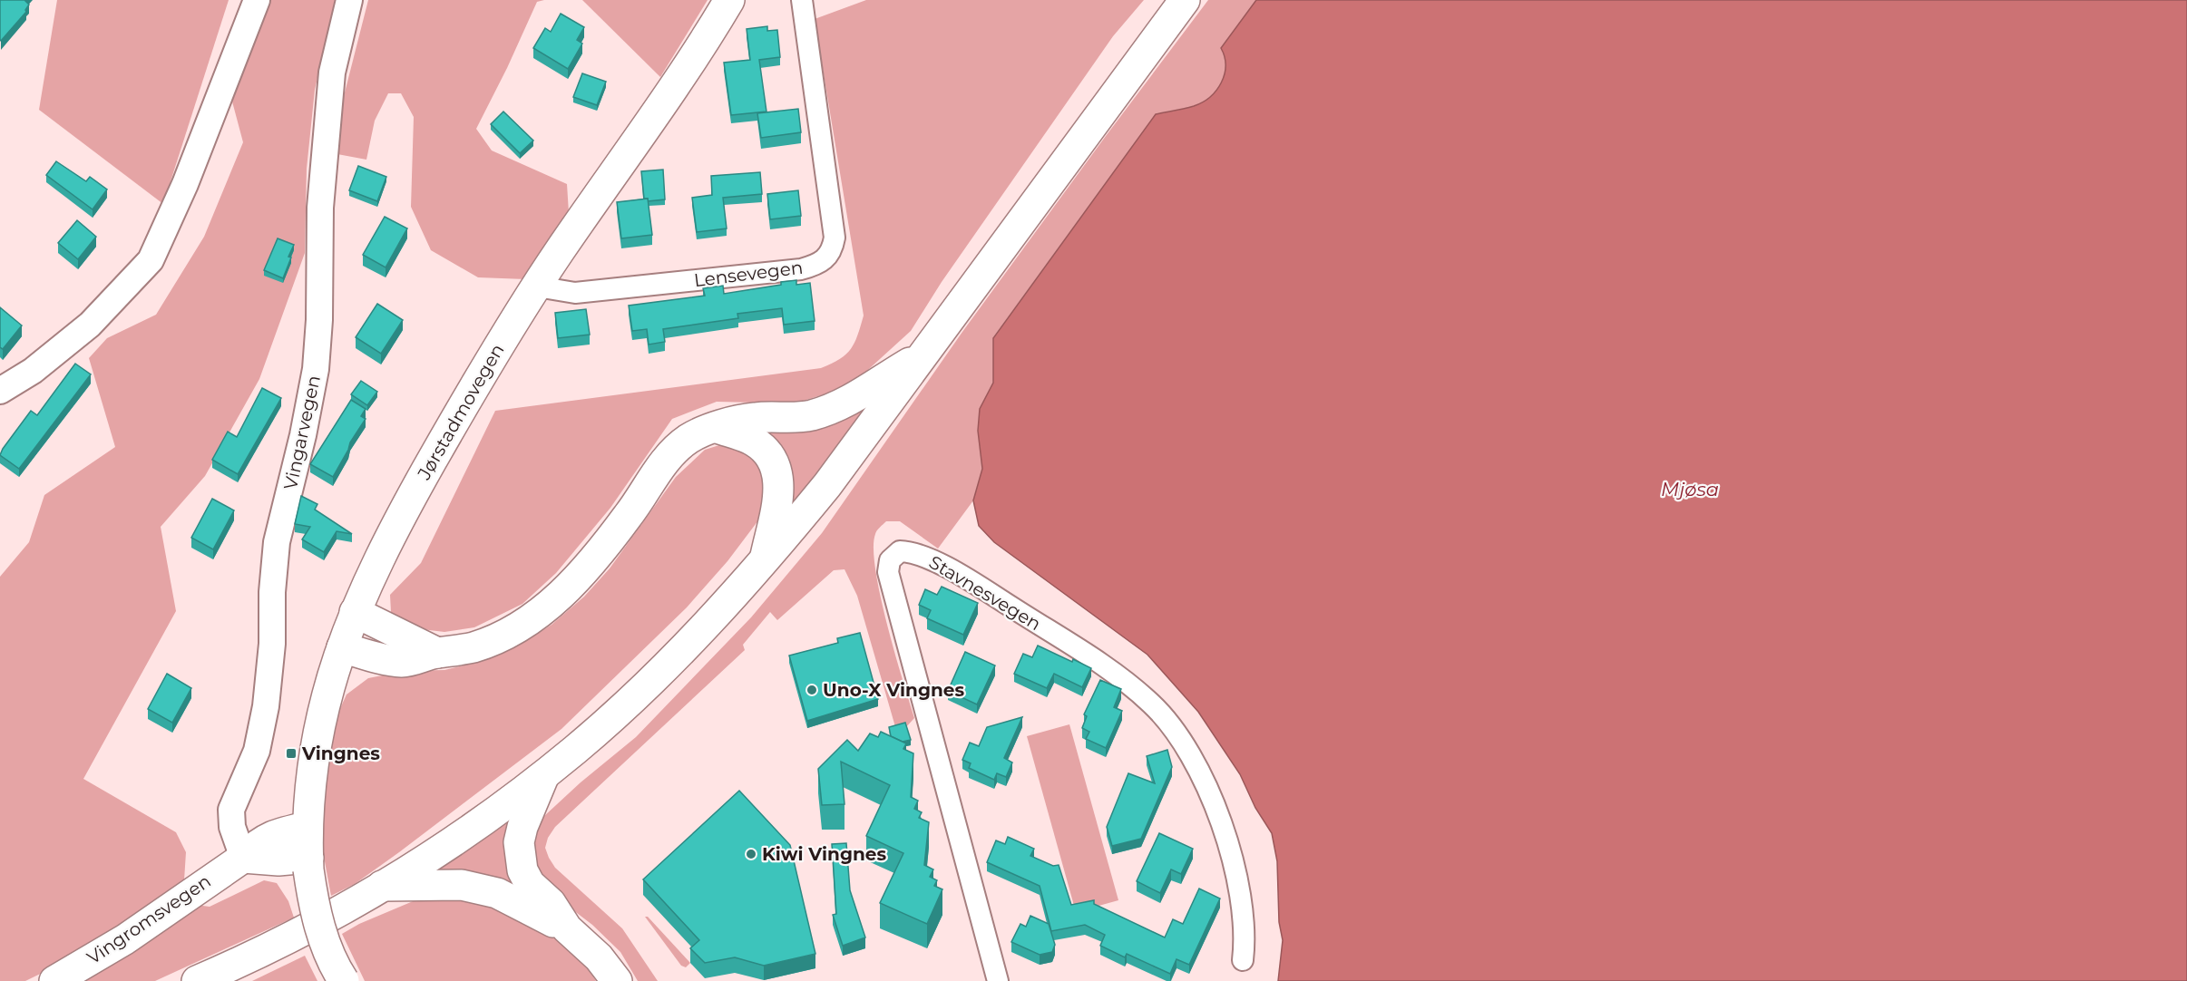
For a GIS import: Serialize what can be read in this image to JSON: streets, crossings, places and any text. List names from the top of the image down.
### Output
{
  "streets": {
    "main road": ["Jørstadmovegen", "Vingromsvegen"],
    "street": ["Lensevegen", "Vingarvegen", "Stavnesvegen"]
  },
  "crossings": [
    ["Lensevegen", "Jørstadmovegen"],
    ["Jørstadmovegen", "Vingromsvegen"],
    ["Vingarvegen", "Vingromsvegen"]
  ],
  "water": ["Mjøsa"],
  "places": {
    "other": ["Uno-X Vingnes", "Kiwi Vingnes"],
    "transit": ["Vingnes"]
  }
}
